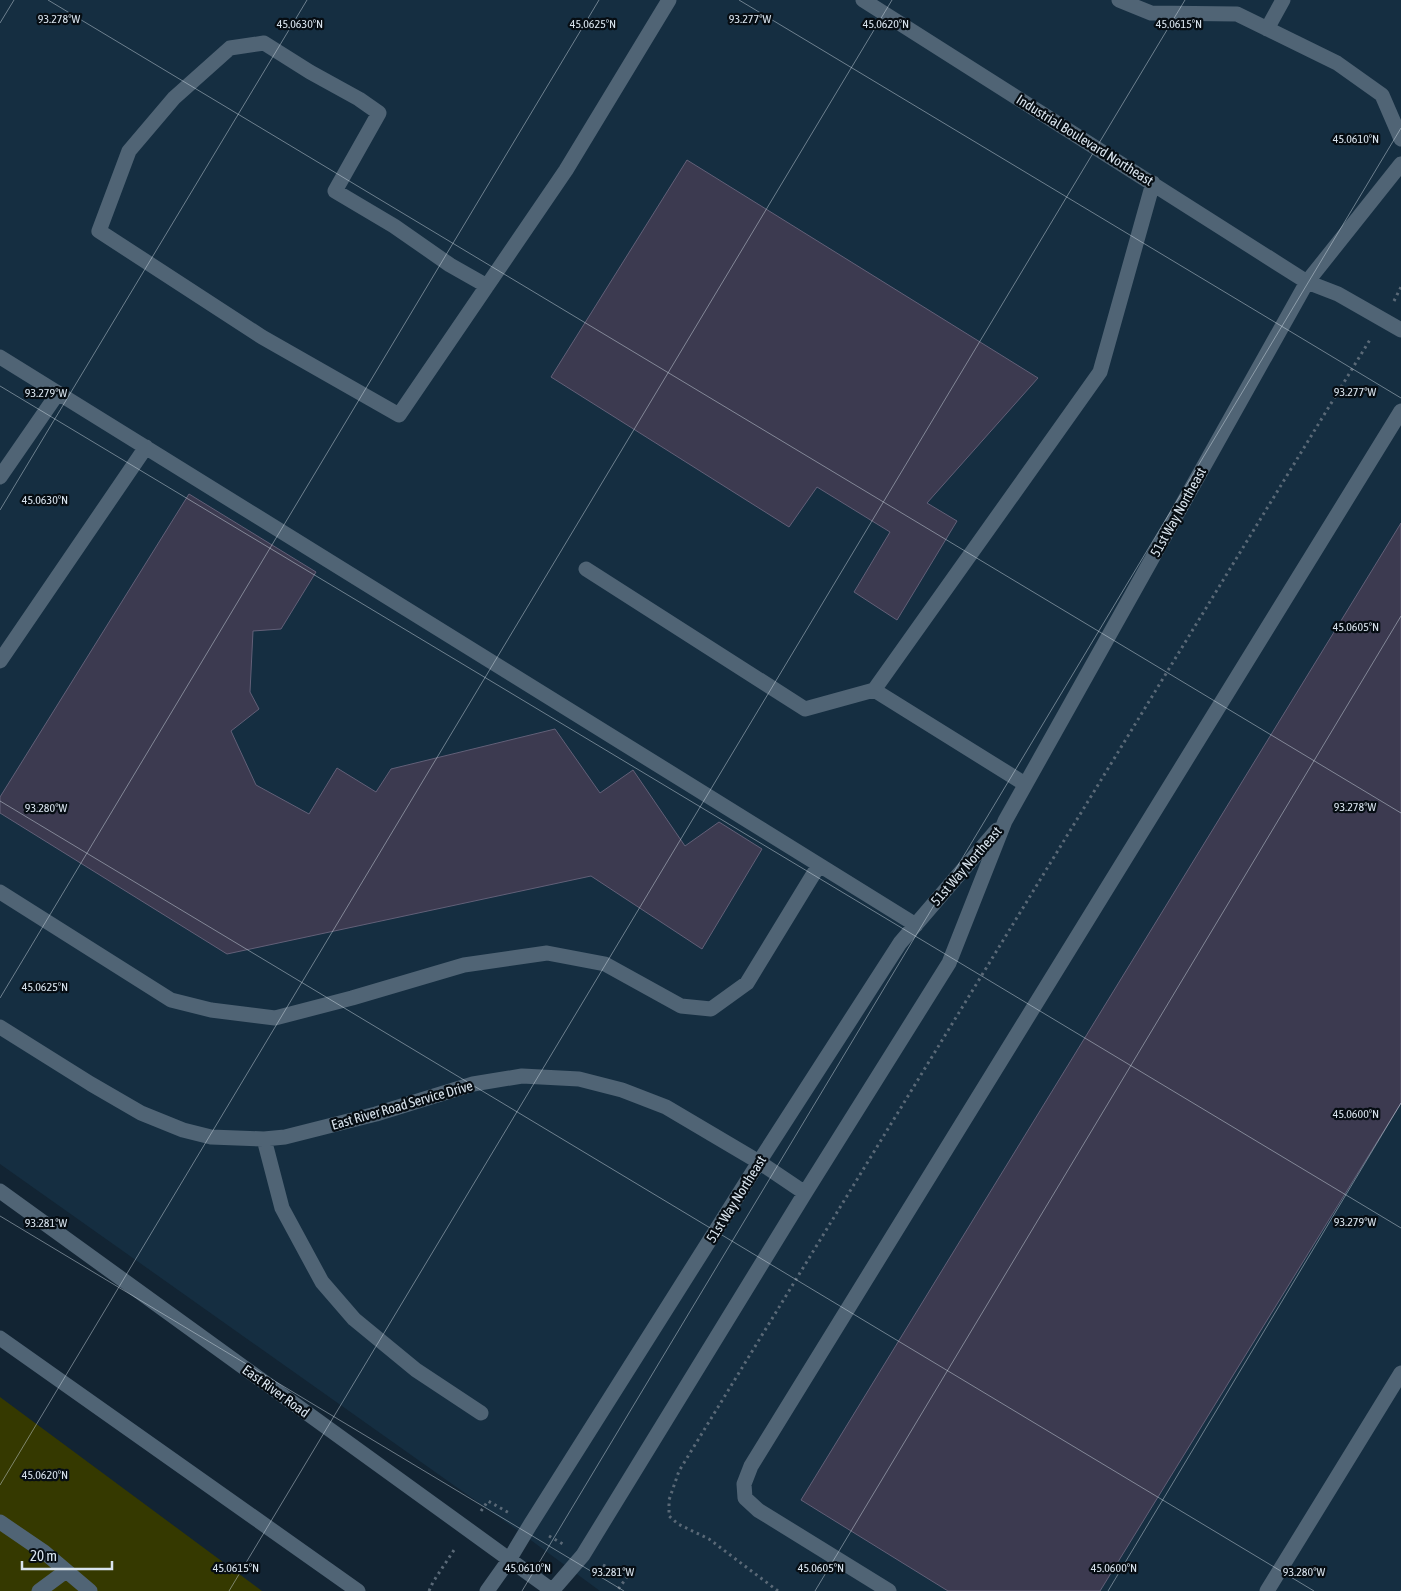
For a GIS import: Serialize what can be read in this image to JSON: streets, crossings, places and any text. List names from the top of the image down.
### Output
{
  "streets": {
    "street": [
      "Industrial Boulevard Northeast",
      "51st Way Northeast",
      "East River Road Service Drive",
      "East River Road"
    ]
  },
  "crossings": [
    ["Industrial Boulevard Northeast", "51st Way Northeast"],
    ["51st Way Northeast", "East River Road Service Drive"],
    ["51st Way Northeast", "East River Road"]
  ],
  "scale_bar": "20 m",
  "coordinates": [
    "93.277°W",
    "93.278°W",
    "45.0620°N",
    "45.0615°N",
    "45.0630°N",
    "45.0625°N",
    "45.0610°N",
    "93.279°W",
    "45.0605°N",
    "93.280°W",
    "45.0600°N",
    "93.281°W"
  ]
}
